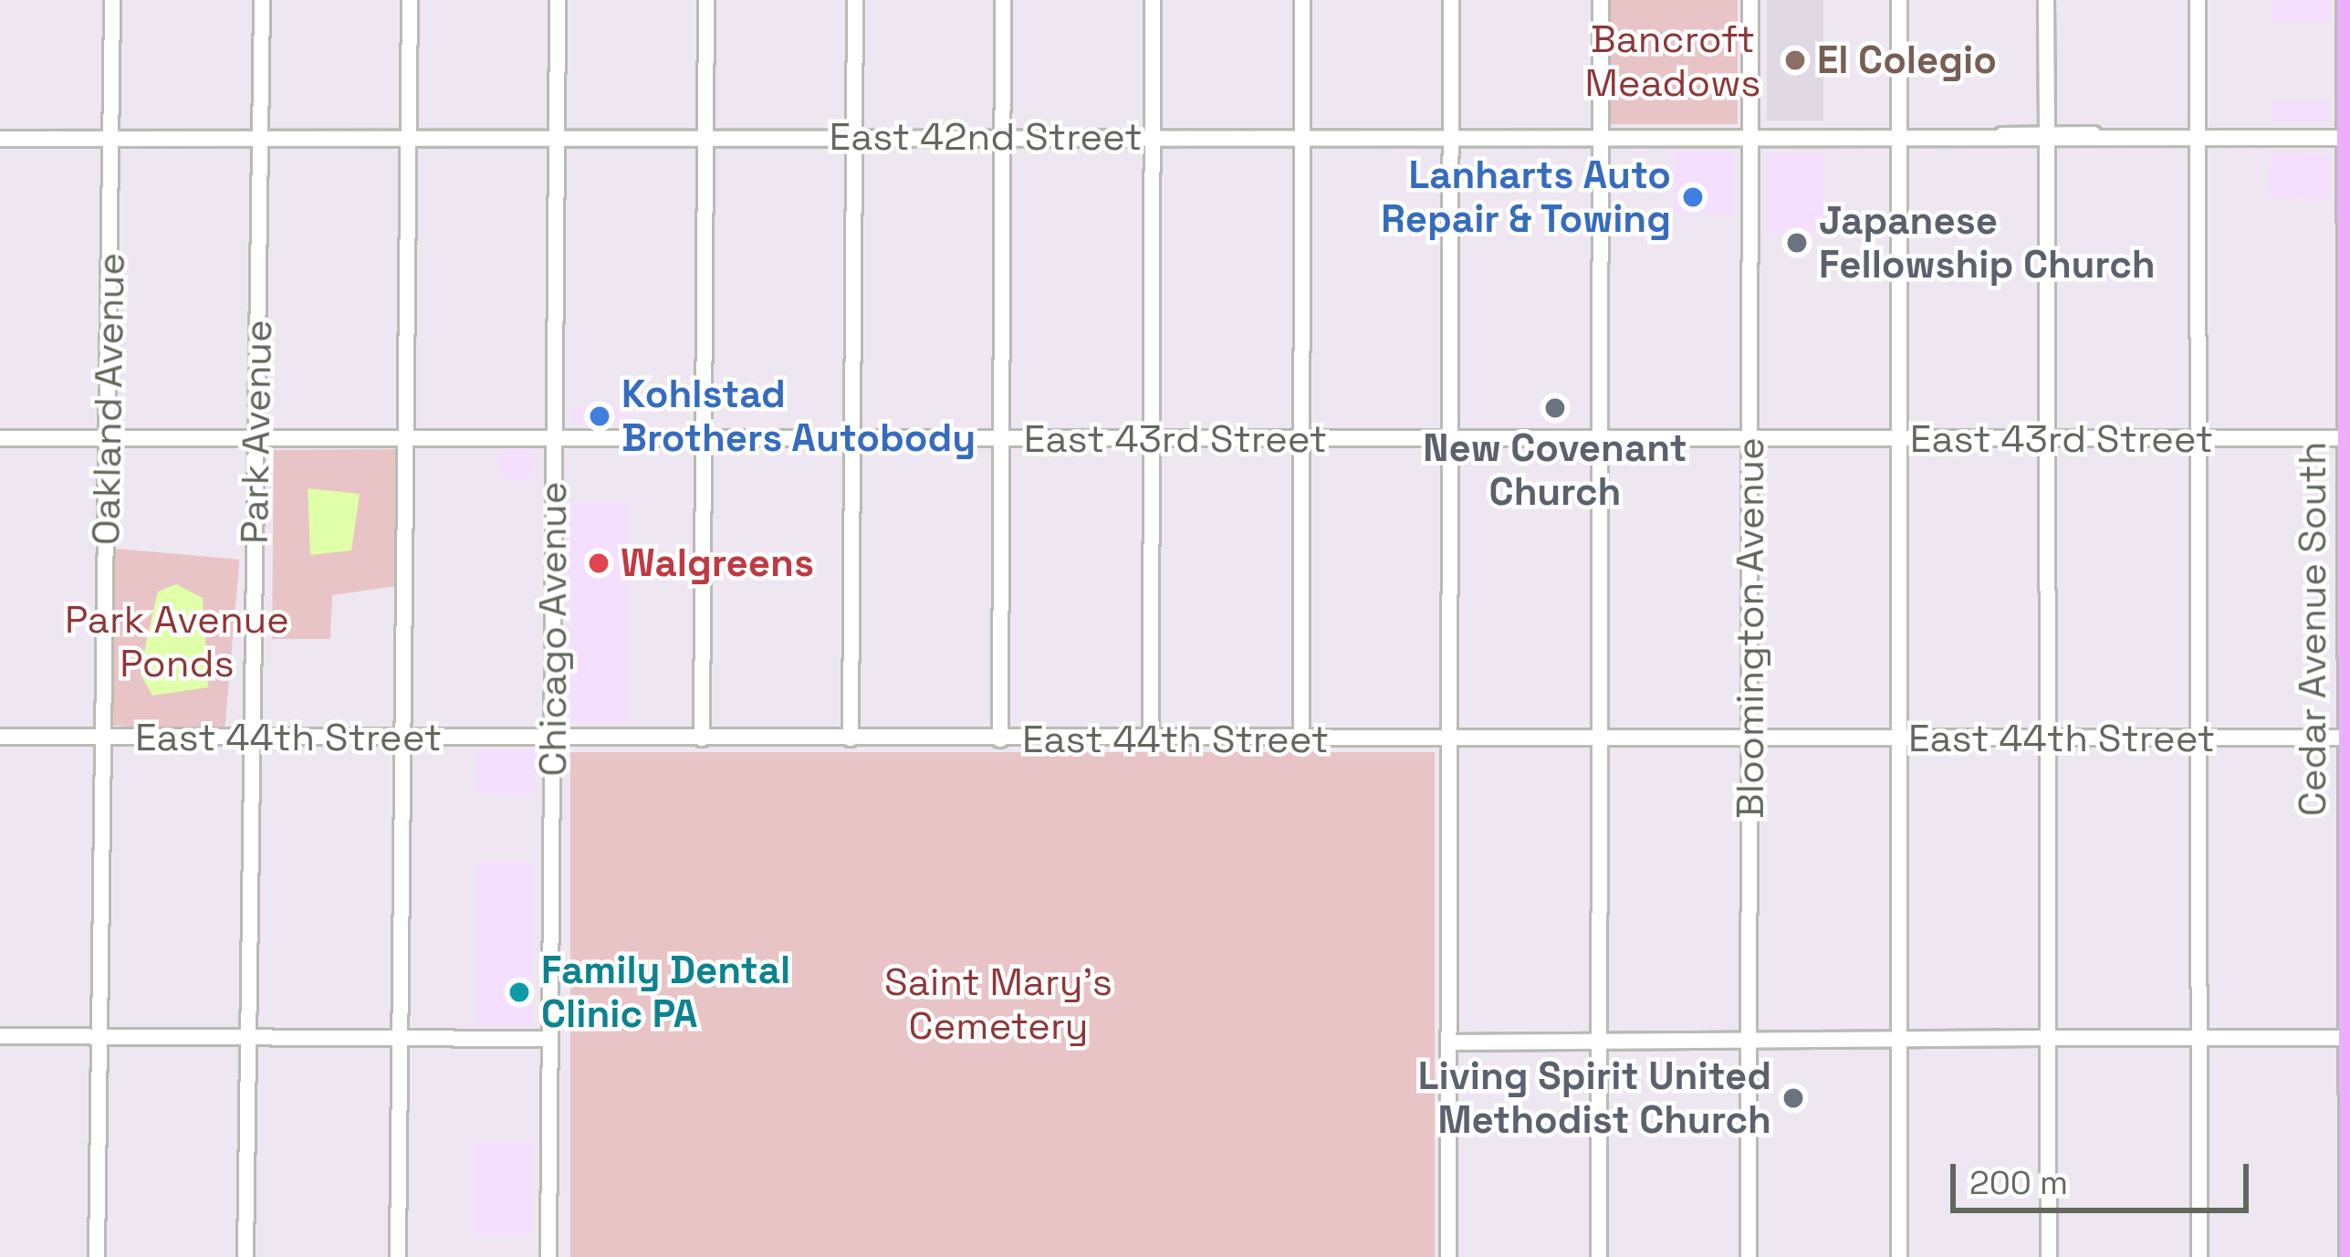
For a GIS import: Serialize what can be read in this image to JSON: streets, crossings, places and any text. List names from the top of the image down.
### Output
{
  "streets": {
    "main road": ["Cedar Avenue South"],
    "street": [
      "East 42nd Street",
      "Oakland Avenue",
      "Park Avenue",
      "East 43rd Street",
      "Bloomington Avenue",
      "Chicago Avenue",
      "East 44th Street"
    ]
  },
  "crossings": [
    ["East 42nd Street", "Oakland Avenue"],
    ["East 42nd Street", "Park Avenue"],
    ["East 42nd Street", "Bloomington Avenue"],
    ["East 42nd Street", "Chicago Avenue"],
    ["East 42nd Street", "Cedar Avenue South"],
    ["Oakland Avenue", "East 43rd Street"],
    ["Oakland Avenue", "East 44th Street"],
    ["Park Avenue", "East 43rd Street"],
    ["Park Avenue", "East 44th Street"],
    ["East 43rd Street", "Bloomington Avenue"],
    ["East 43rd Street", "Chicago Avenue"],
    ["East 43rd Street", "Cedar Avenue South"],
    ["Bloomington Avenue", "East 44th Street"],
    ["Chicago Avenue", "East 44th Street"],
    ["Cedar Avenue South", "East 44th Street"]
  ],
  "parks": ["Bancroft Meadows", "Park Avenue Ponds", "Saint Mary's Cemetery"],
  "places": [
    "El Colegio",
    "Lanharts Auto Repair & Towing",
    "Japanese Fellowship Church",
    "New Covenant Church",
    "Kohlstad Brothers Autobody",
    "Walgreens",
    "Family Dental Clinic PA",
    "Living Spirit United Methodist Church"
  ],
  "scale_bar": "200 m"
}
